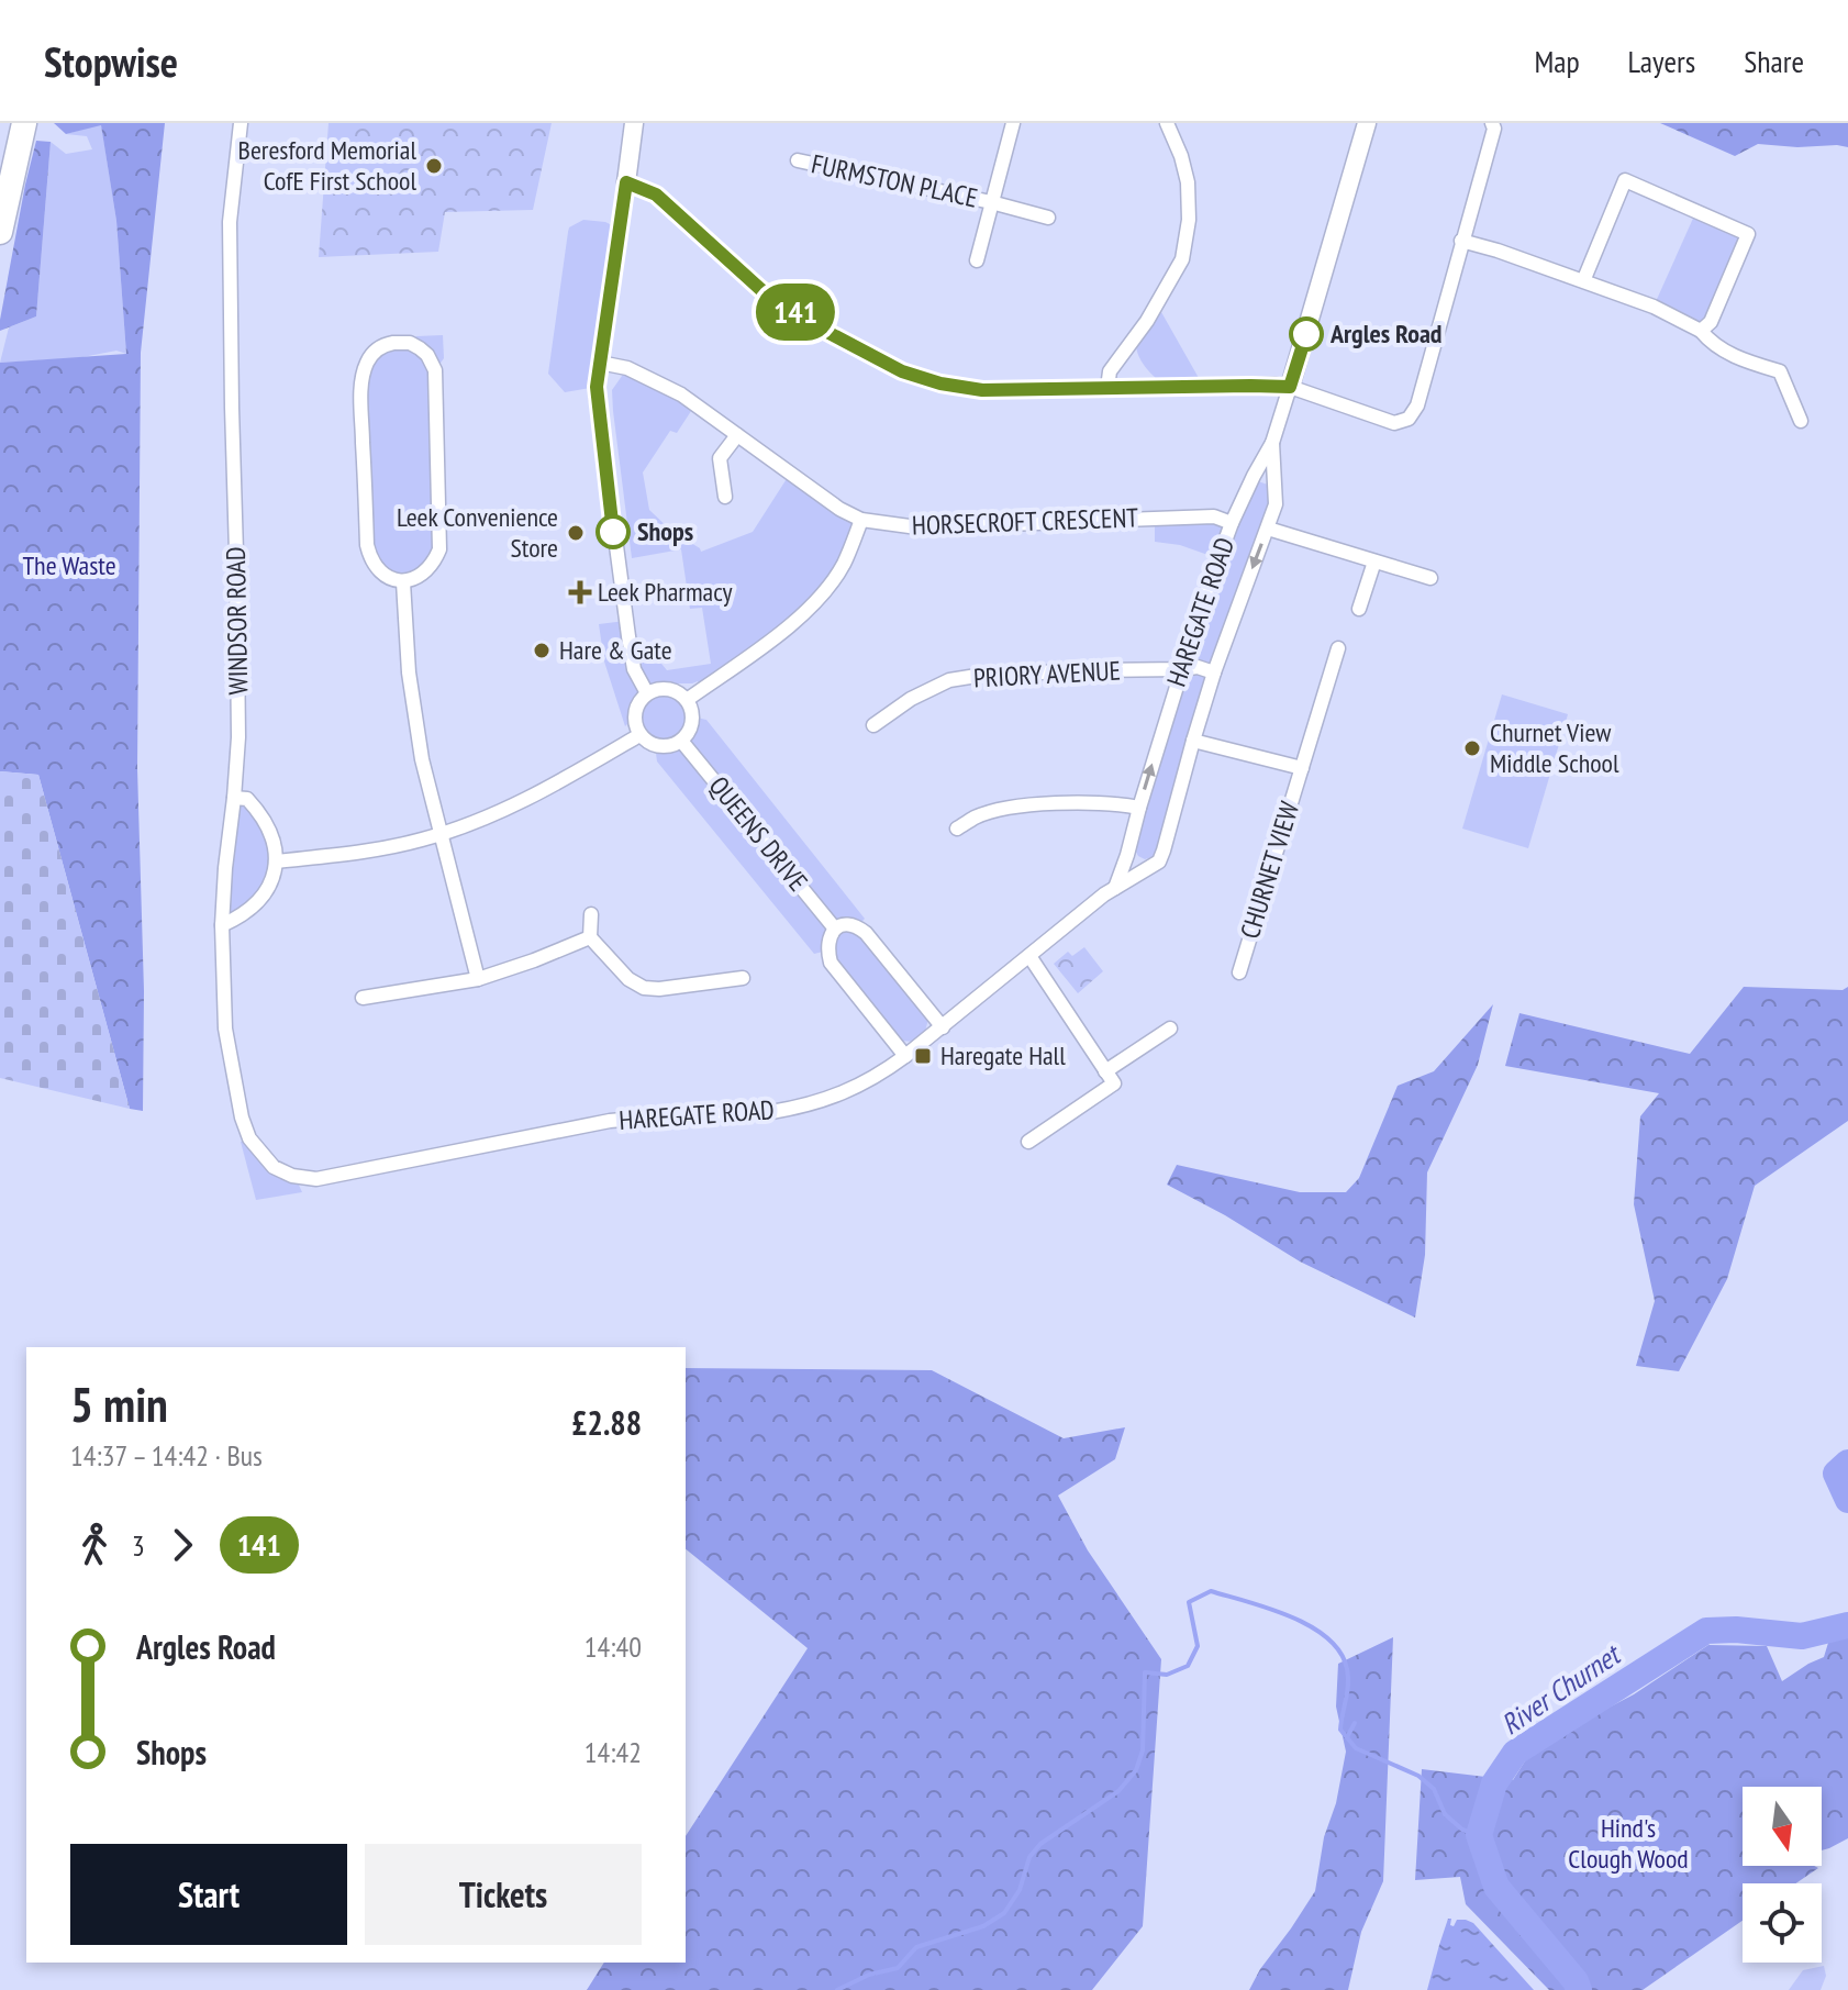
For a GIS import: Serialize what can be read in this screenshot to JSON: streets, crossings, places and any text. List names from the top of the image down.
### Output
{
  "streets": {
    "street": [
      "FURMSTON PLACE",
      "HORSECROFT CRESCENT",
      "HAREGATE ROAD",
      "WINDSOR ROAD",
      "PRIORY AVENUE",
      "QUEENS DRIVE",
      "CHURNET VIEW"
    ]
  },
  "crossings": [
    ["HORSECROFT CRESCENT", "HAREGATE ROAD"],
    ["HAREGATE ROAD", "WINDSOR ROAD"],
    ["HAREGATE ROAD", "PRIORY AVENUE"],
    ["HAREGATE ROAD", "CHURNET VIEW"]
  ],
  "water": ["River Churnet"],
  "parks": ["The Waste", "Hind's Clough Wood"],
  "places": {
    "other": [
      "Beresford Memorial CofE First School",
      "Argles Road",
      "Shops",
      "Leek Convenience Store",
      "Hare & Gate",
      "Churnet View Middle School"
    ],
    "health": ["Leek Pharmacy"],
    "transit": ["Haregate Hall"]
  },
  "lines": ["bus line 141"],
  "north": "bottom",
  "page": {
    "header": "Stopwise",
    "nav": ["Map", "Layers", "Share"],
    "on_map": "141",
    "heading": ["5 min", "14:37 – 14:42 · Bus", "£2.88"],
    "legs": ["3", "141"],
    "list": [
      {
        "name": "Argles Road",
        "value": "14:40"
      },
      {
        "name": "Shops",
        "value": "14:42"
      }
    ],
    "buttons": ["Start", "Tickets"]
  }
}
